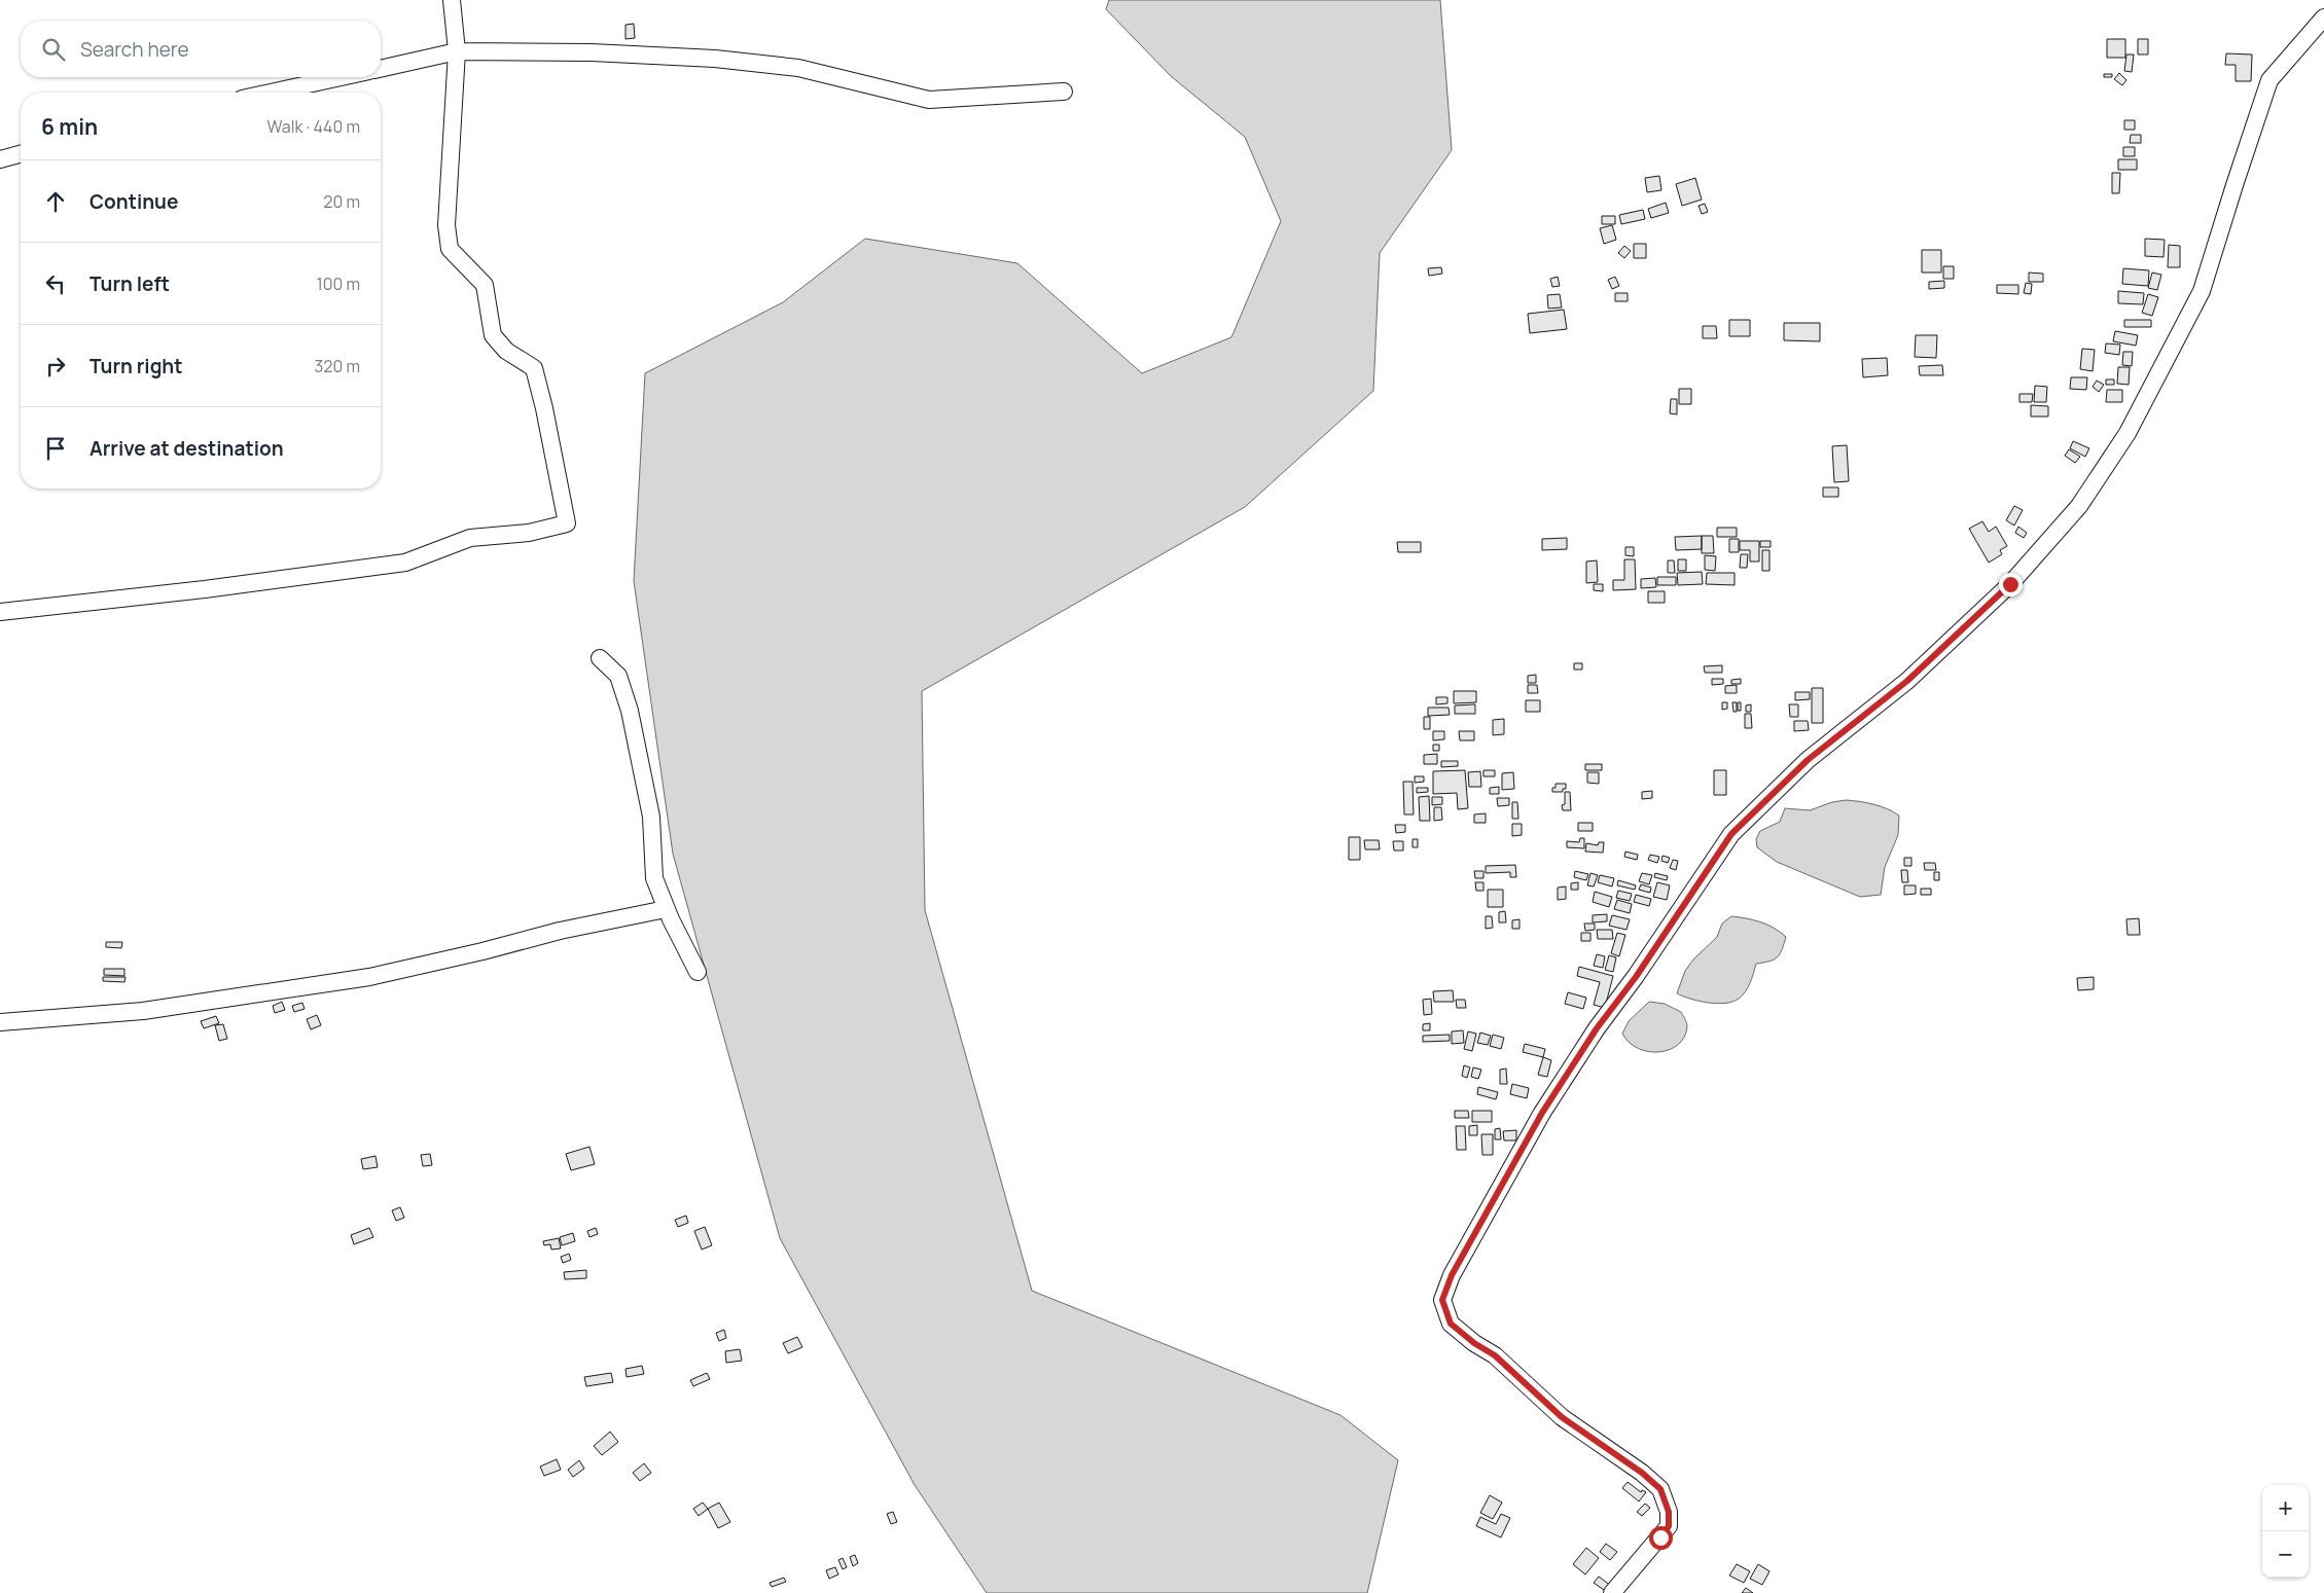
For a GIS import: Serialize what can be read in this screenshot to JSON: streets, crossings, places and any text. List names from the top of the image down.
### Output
{
  "page": {
    "search": "Search here",
    "heading": ["6 min", "Walk · 440 m"],
    "list": [
      ["Continue", "20 m"],
      ["Turn left", "100 m"],
      ["Turn right", "320 m"],
      "Arrive at destination"
    ],
    "map_buttons": ["+", "−"]
  }
}
